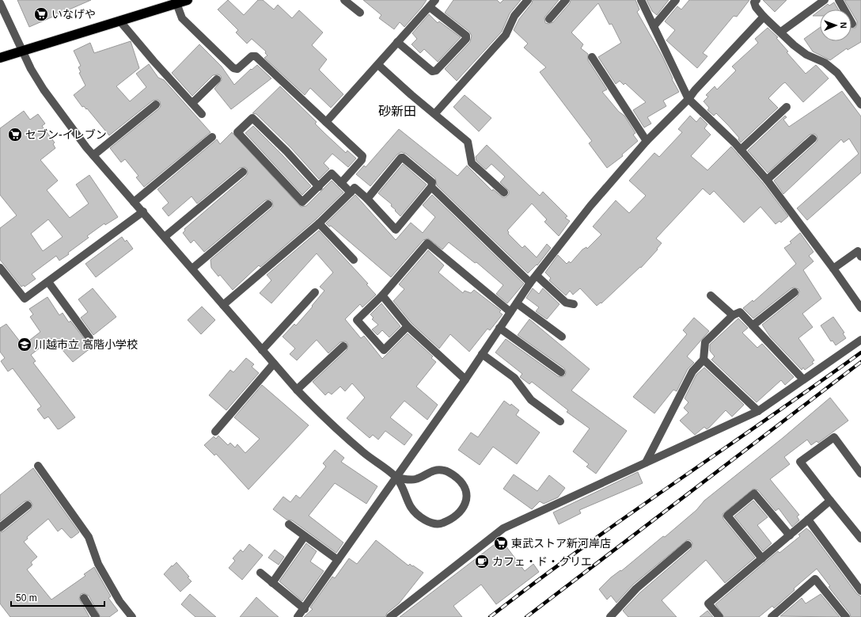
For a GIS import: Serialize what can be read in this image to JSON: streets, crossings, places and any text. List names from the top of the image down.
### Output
{
  "districts": ["砂新田"],
  "places": {
    "supermarket": ["いなげや", "セブン-イレブン", "東武ストア新河岸店"],
    "school or university": ["川越市立 高階小学校"],
    "cafe": ["カフェ・ド・クリエ"]
  },
  "scale_bar": "50 m",
  "north": "right"
}
